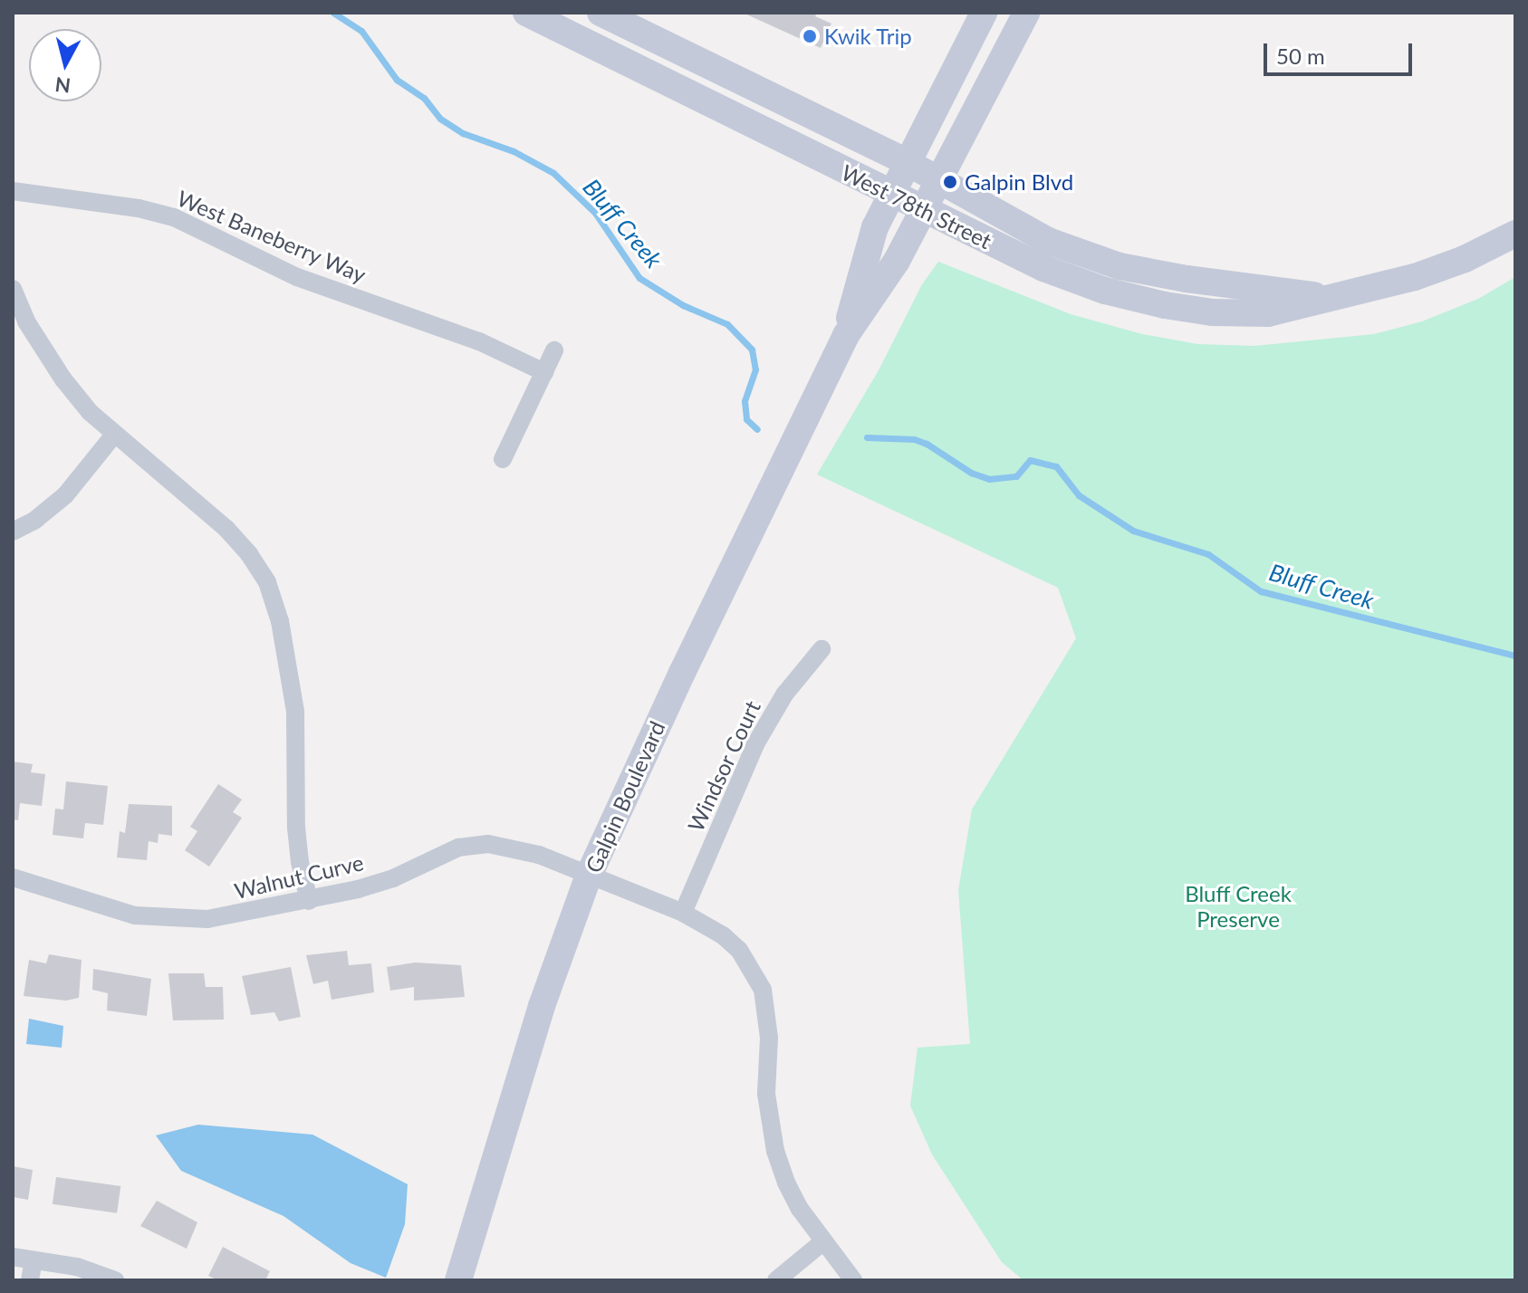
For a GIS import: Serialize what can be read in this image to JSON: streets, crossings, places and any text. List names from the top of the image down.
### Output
{
  "streets": {
    "street": [
      "West 78th Street",
      "West Baneberry Way",
      "Windsor Court",
      "Galpin Boulevard",
      "Walnut Curve"
    ]
  },
  "crossings": [
    ["West 78th Street", "Galpin Boulevard"],
    ["Windsor Court", "Walnut Curve"],
    ["Galpin Boulevard", "Walnut Curve"]
  ],
  "water": ["Bluff Creek"],
  "parks": ["Bluff Creek Preserve"],
  "places": ["Kwik Trip", "Galpin Blvd"],
  "scale_bar": "50 m",
  "north": "bottom"
}
